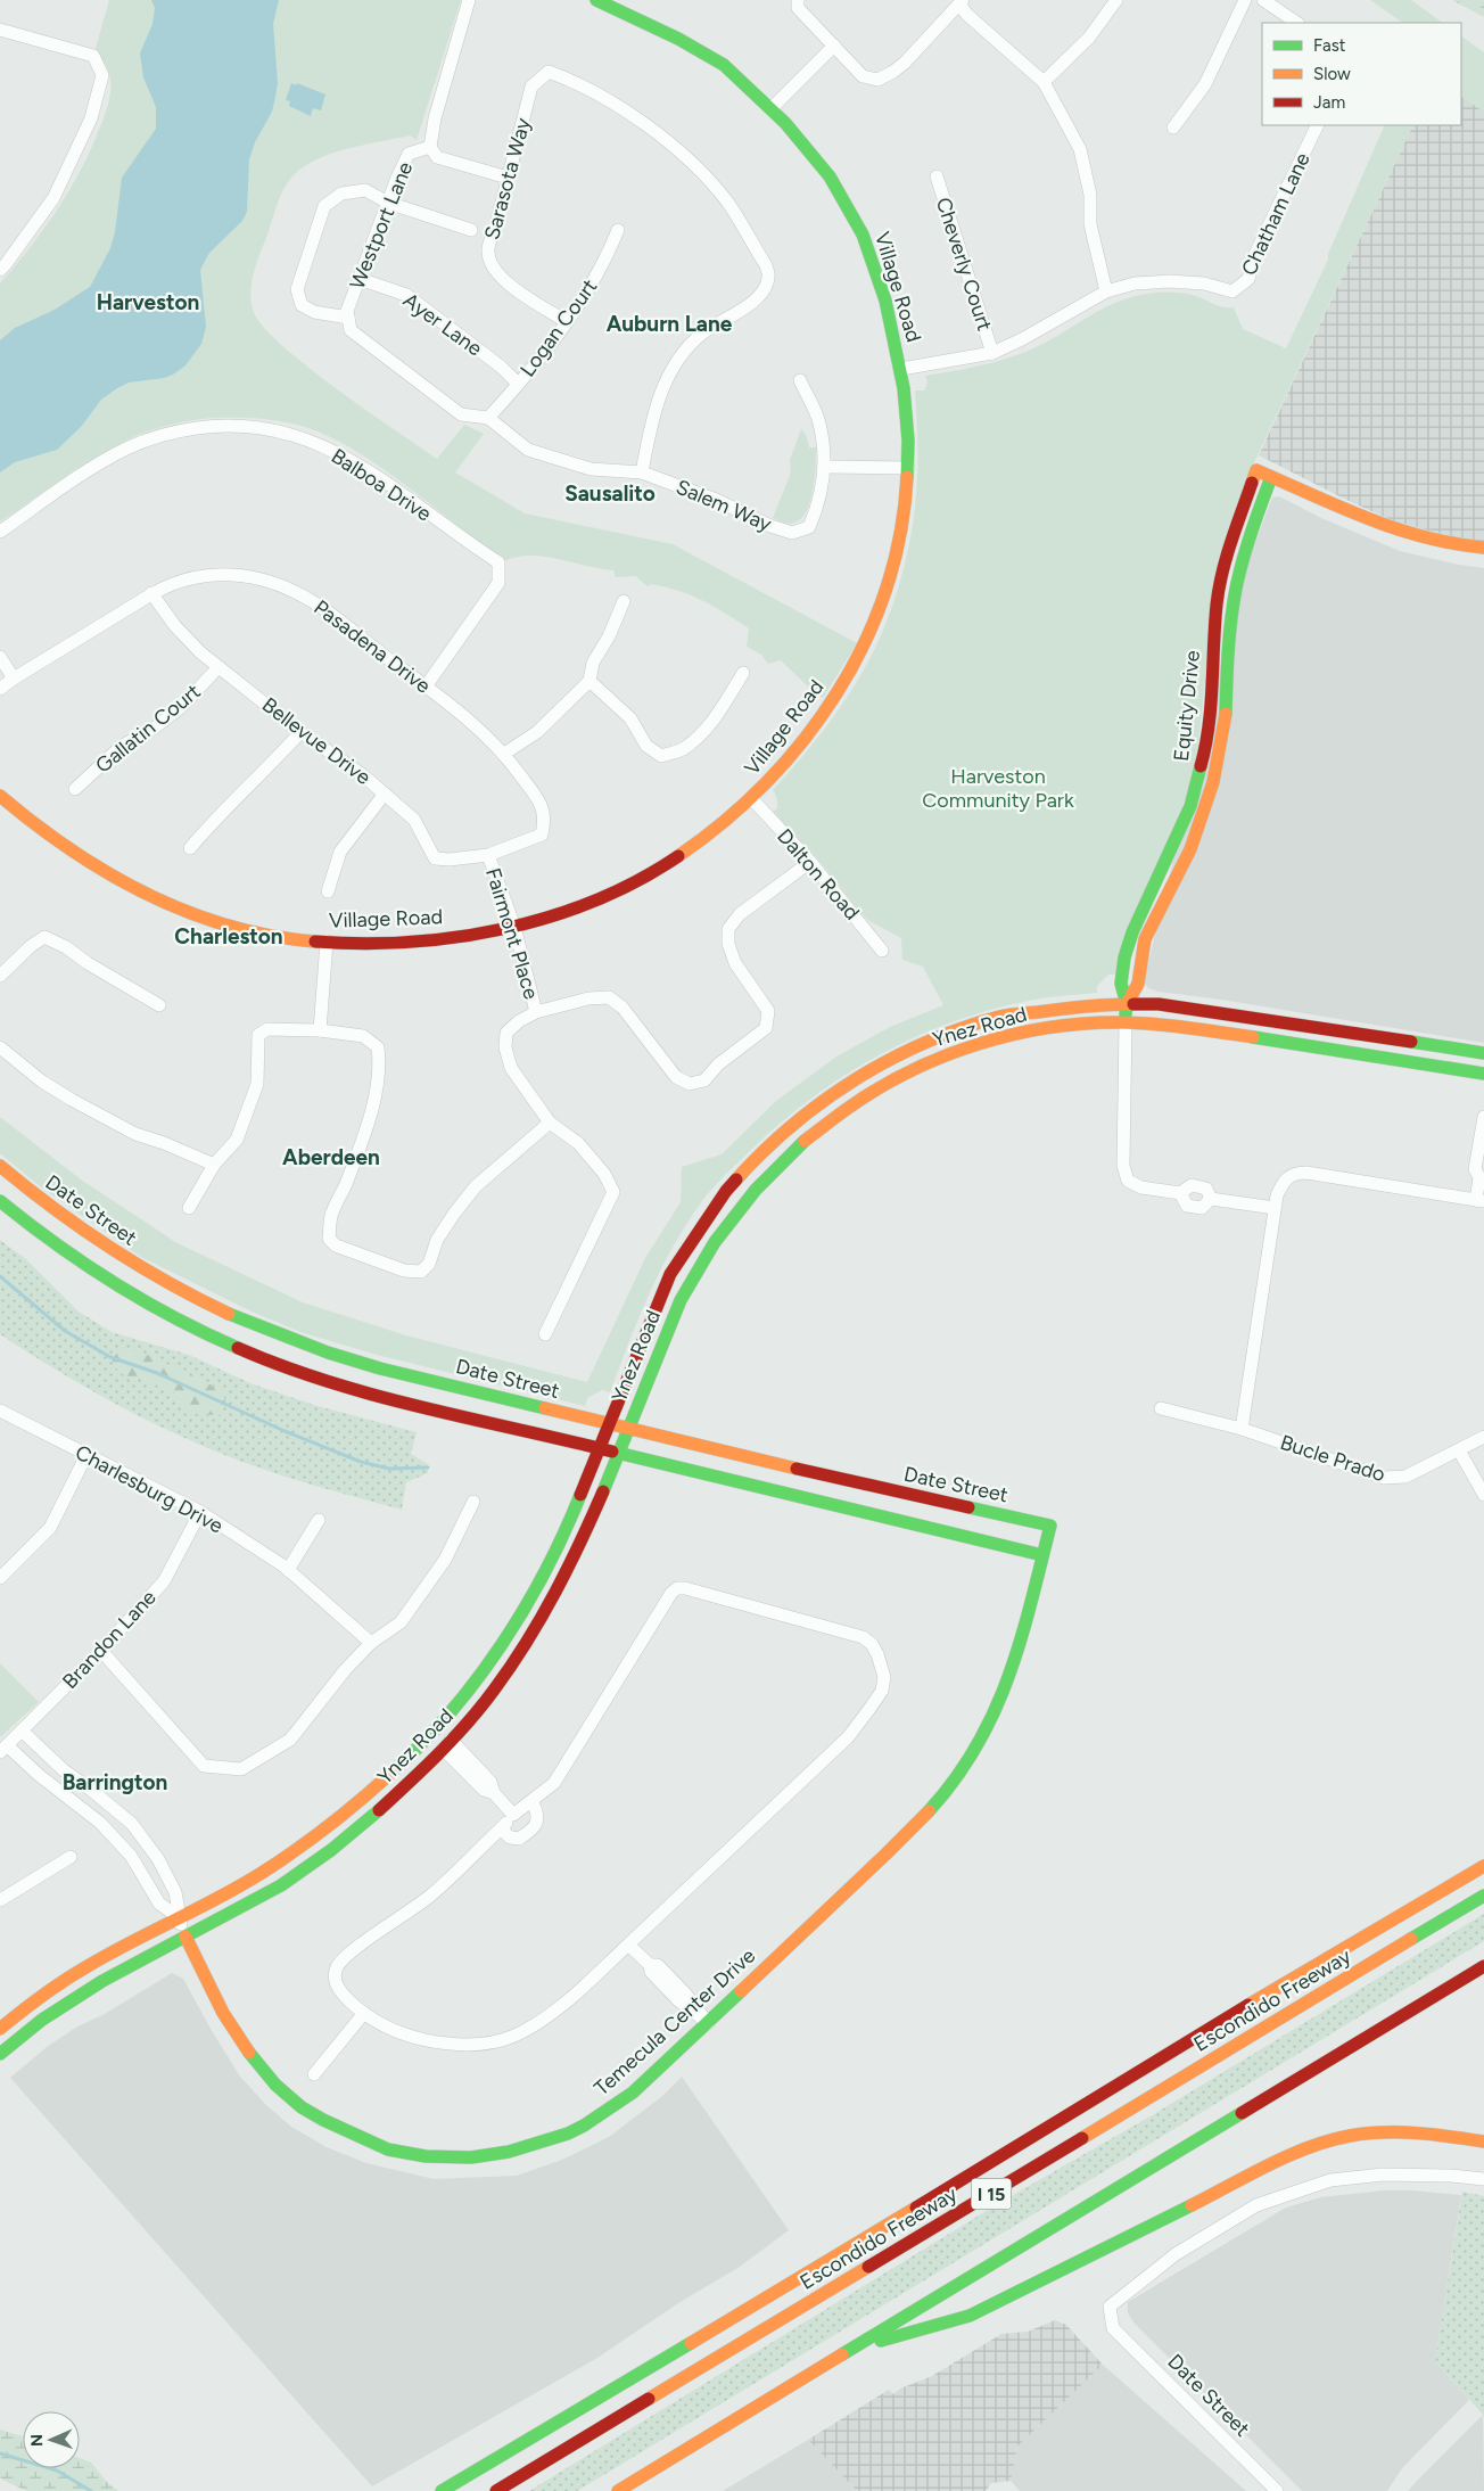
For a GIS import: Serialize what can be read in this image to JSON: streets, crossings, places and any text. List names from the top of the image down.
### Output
{
  "streets": {
    "main road": [
      "Village Road",
      "Equity Drive",
      "Ynez Road",
      "Date Street",
      "Escondido Freeway",
      "Temecula Center Drive",
      "I 15"
    ],
    "street": [
      "Sarasota Way",
      "Chatham Lane",
      "Westport Lane",
      "Cheverly Court",
      "Ayer Lane",
      "Logan Court",
      "Balboa Drive",
      "Salem Way",
      "Pasadena Drive",
      "Gallatin Court",
      "Bellevue Drive",
      "Dalton Road",
      "Fairmont Place",
      "Bucle Prado",
      "Charlesburg Drive",
      "Brandon Lane"
    ]
  },
  "crossings": [
    ["Sarasota Way", "Logan Court"],
    ["Sarasota Way", "Salem Way"],
    ["Chatham Lane", "Cheverly Court"],
    ["Chatham Lane", "Village Road"],
    ["Westport Lane", "Ayer Lane"],
    ["Village Road", "Dalton Road"],
    ["Village Road", "Fairmont Place"],
    ["Ayer Lane", "Logan Court"],
    ["Logan Court", "Salem Way"],
    ["Balboa Drive", "Pasadena Drive"],
    ["Pasadena Drive", "Bellevue Drive"],
    ["Pasadena Drive", "Fairmont Place"],
    ["Equity Drive", "Ynez Road"],
    ["Gallatin Court", "Bellevue Drive"],
    ["Bellevue Drive", "Fairmont Place"],
    ["Ynez Road", "Date Street"],
    ["Ynez Road", "Temecula Center Drive"],
    ["Date Street", "Temecula Center Drive"],
    ["Charlesburg Drive", "Brandon Lane"]
  ],
  "districts": [
    "Harveston",
    "Auburn Lane",
    "Sausalito",
    "Charleston",
    "Aberdeen",
    "Barrington"
  ],
  "parks": ["Harveston Community Park"],
  "legend": ["Fast", "Slow", "Jam"],
  "north": "left"
}
